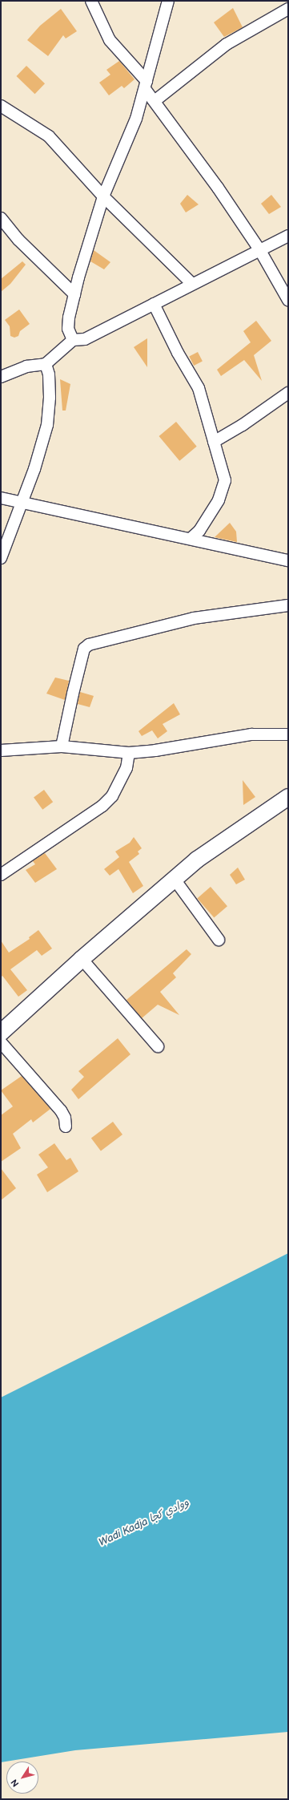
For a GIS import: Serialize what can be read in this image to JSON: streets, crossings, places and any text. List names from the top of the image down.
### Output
{
  "water": ["Wadi Kadja ووادي كجا"],
  "north": "bottom left"
}
